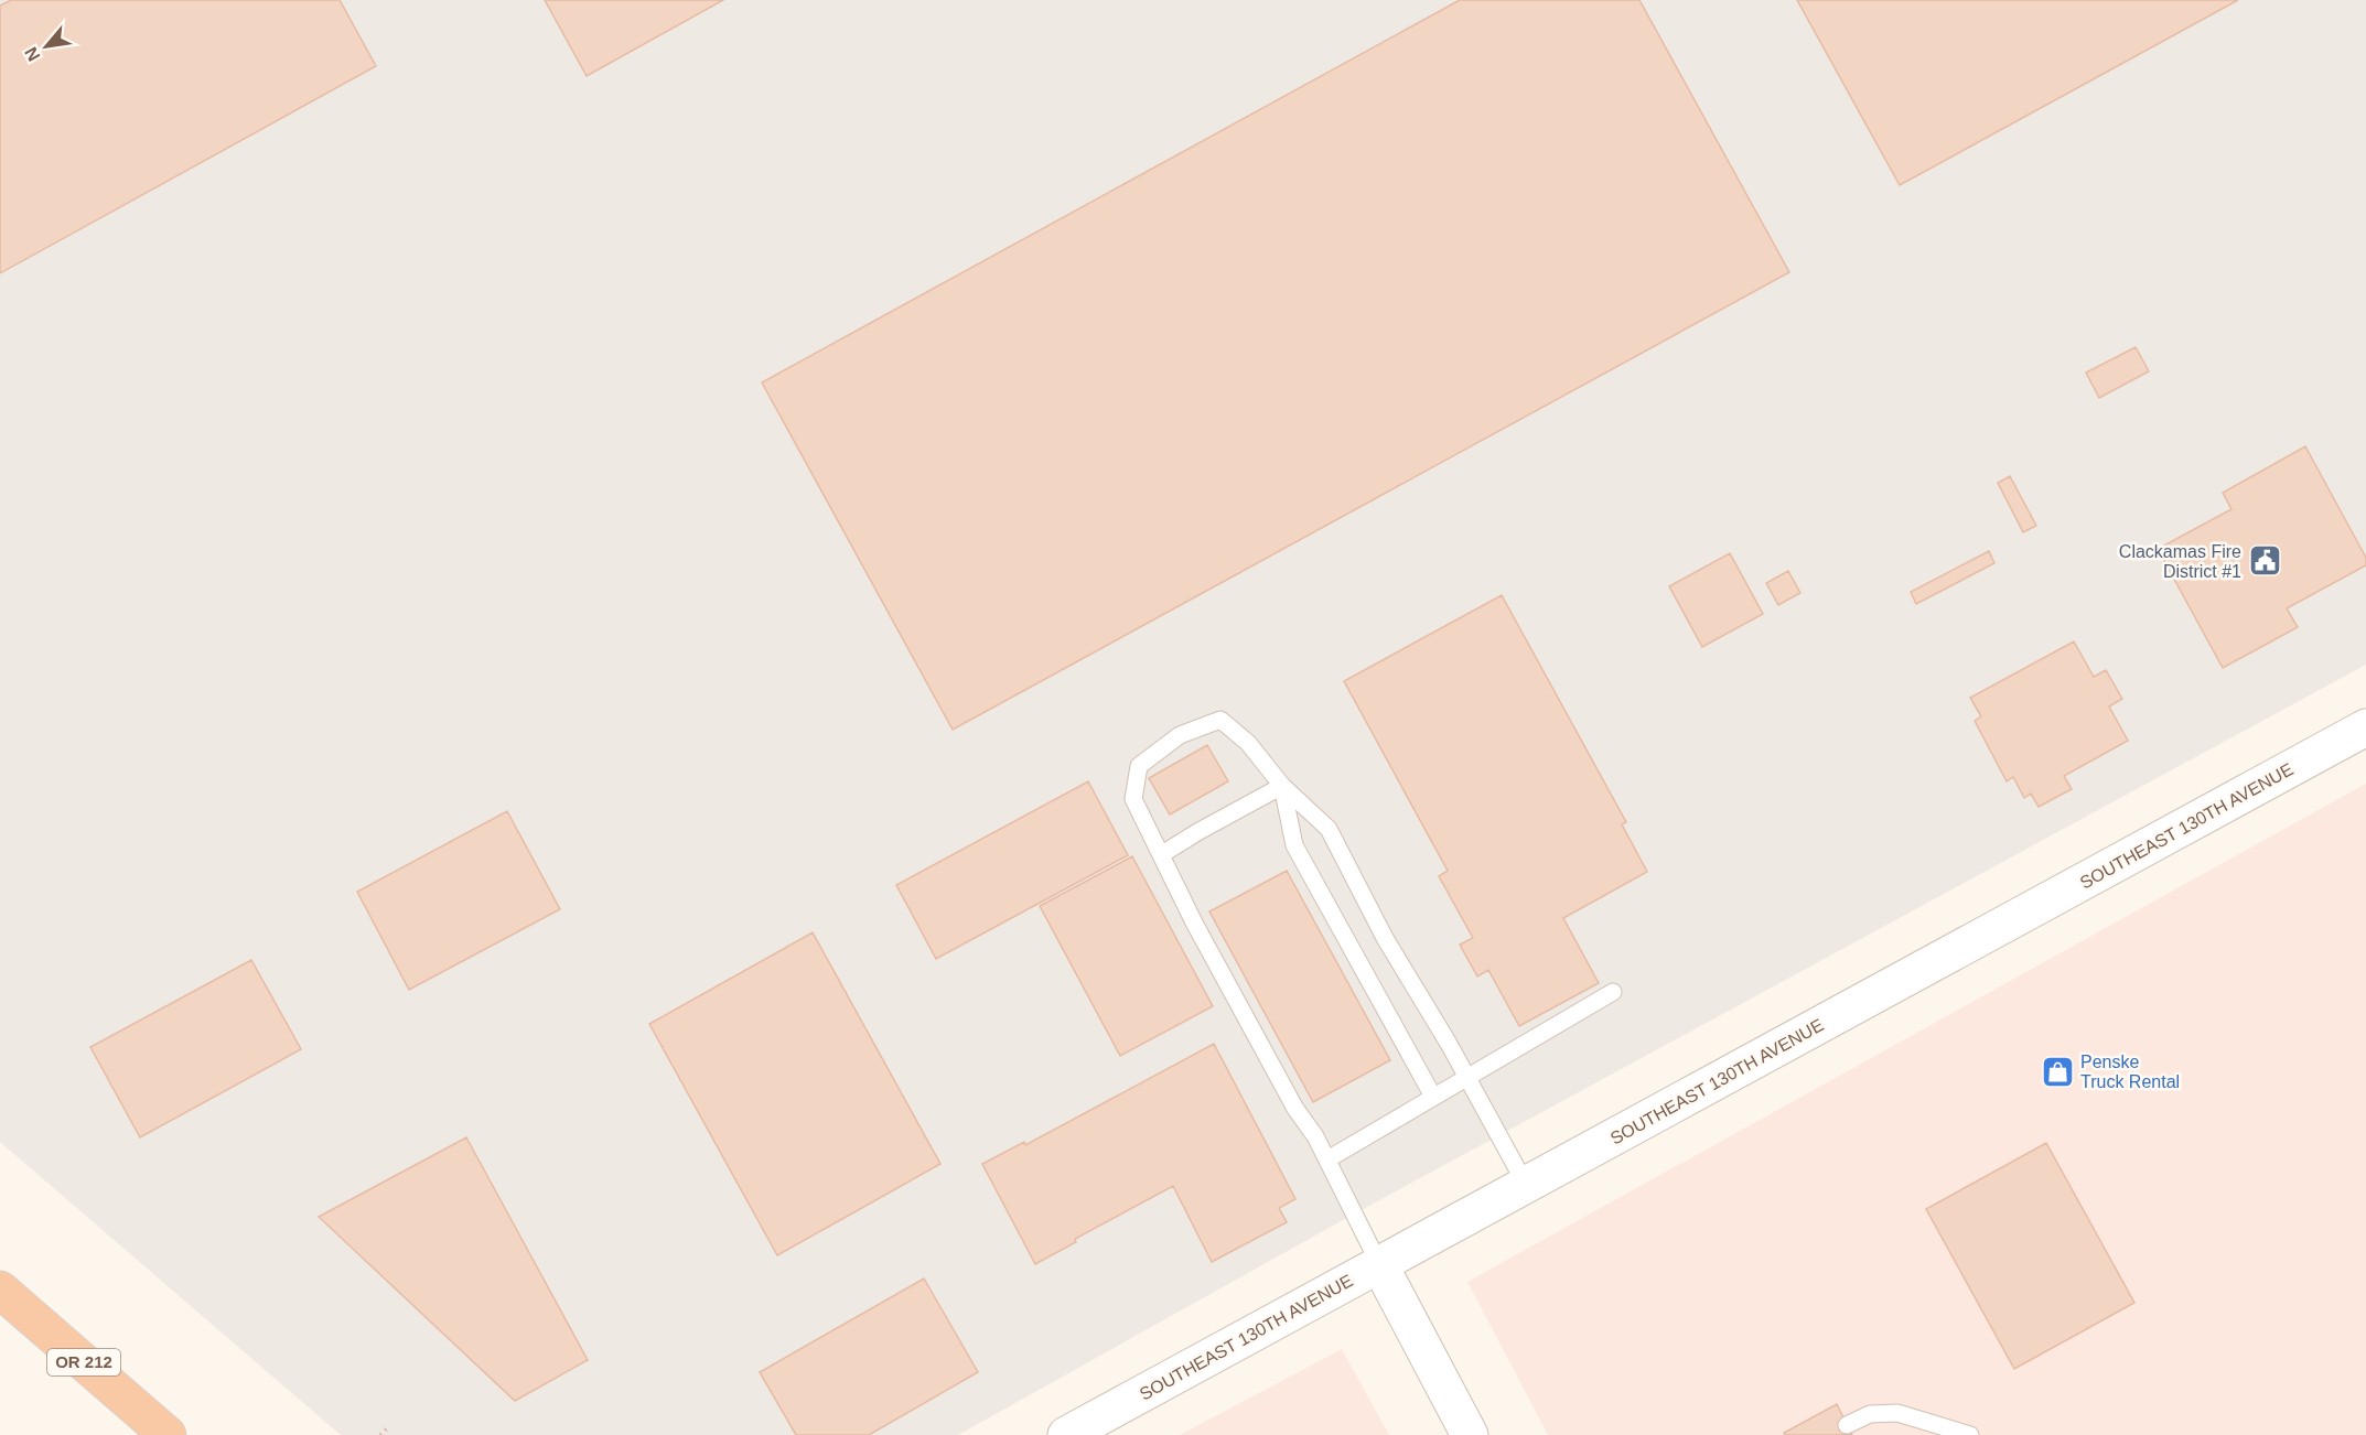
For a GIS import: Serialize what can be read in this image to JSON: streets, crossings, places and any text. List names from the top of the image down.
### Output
{
  "streets": {
    "highway": ["OR 212"],
    "street": ["SOUTHEAST 130TH AVENUE"]
  },
  "places": {
    "public building": ["Clackamas Fire District #1"],
    "shop": ["Penske Truck Rental"]
  },
  "north": "bottom left"
}
